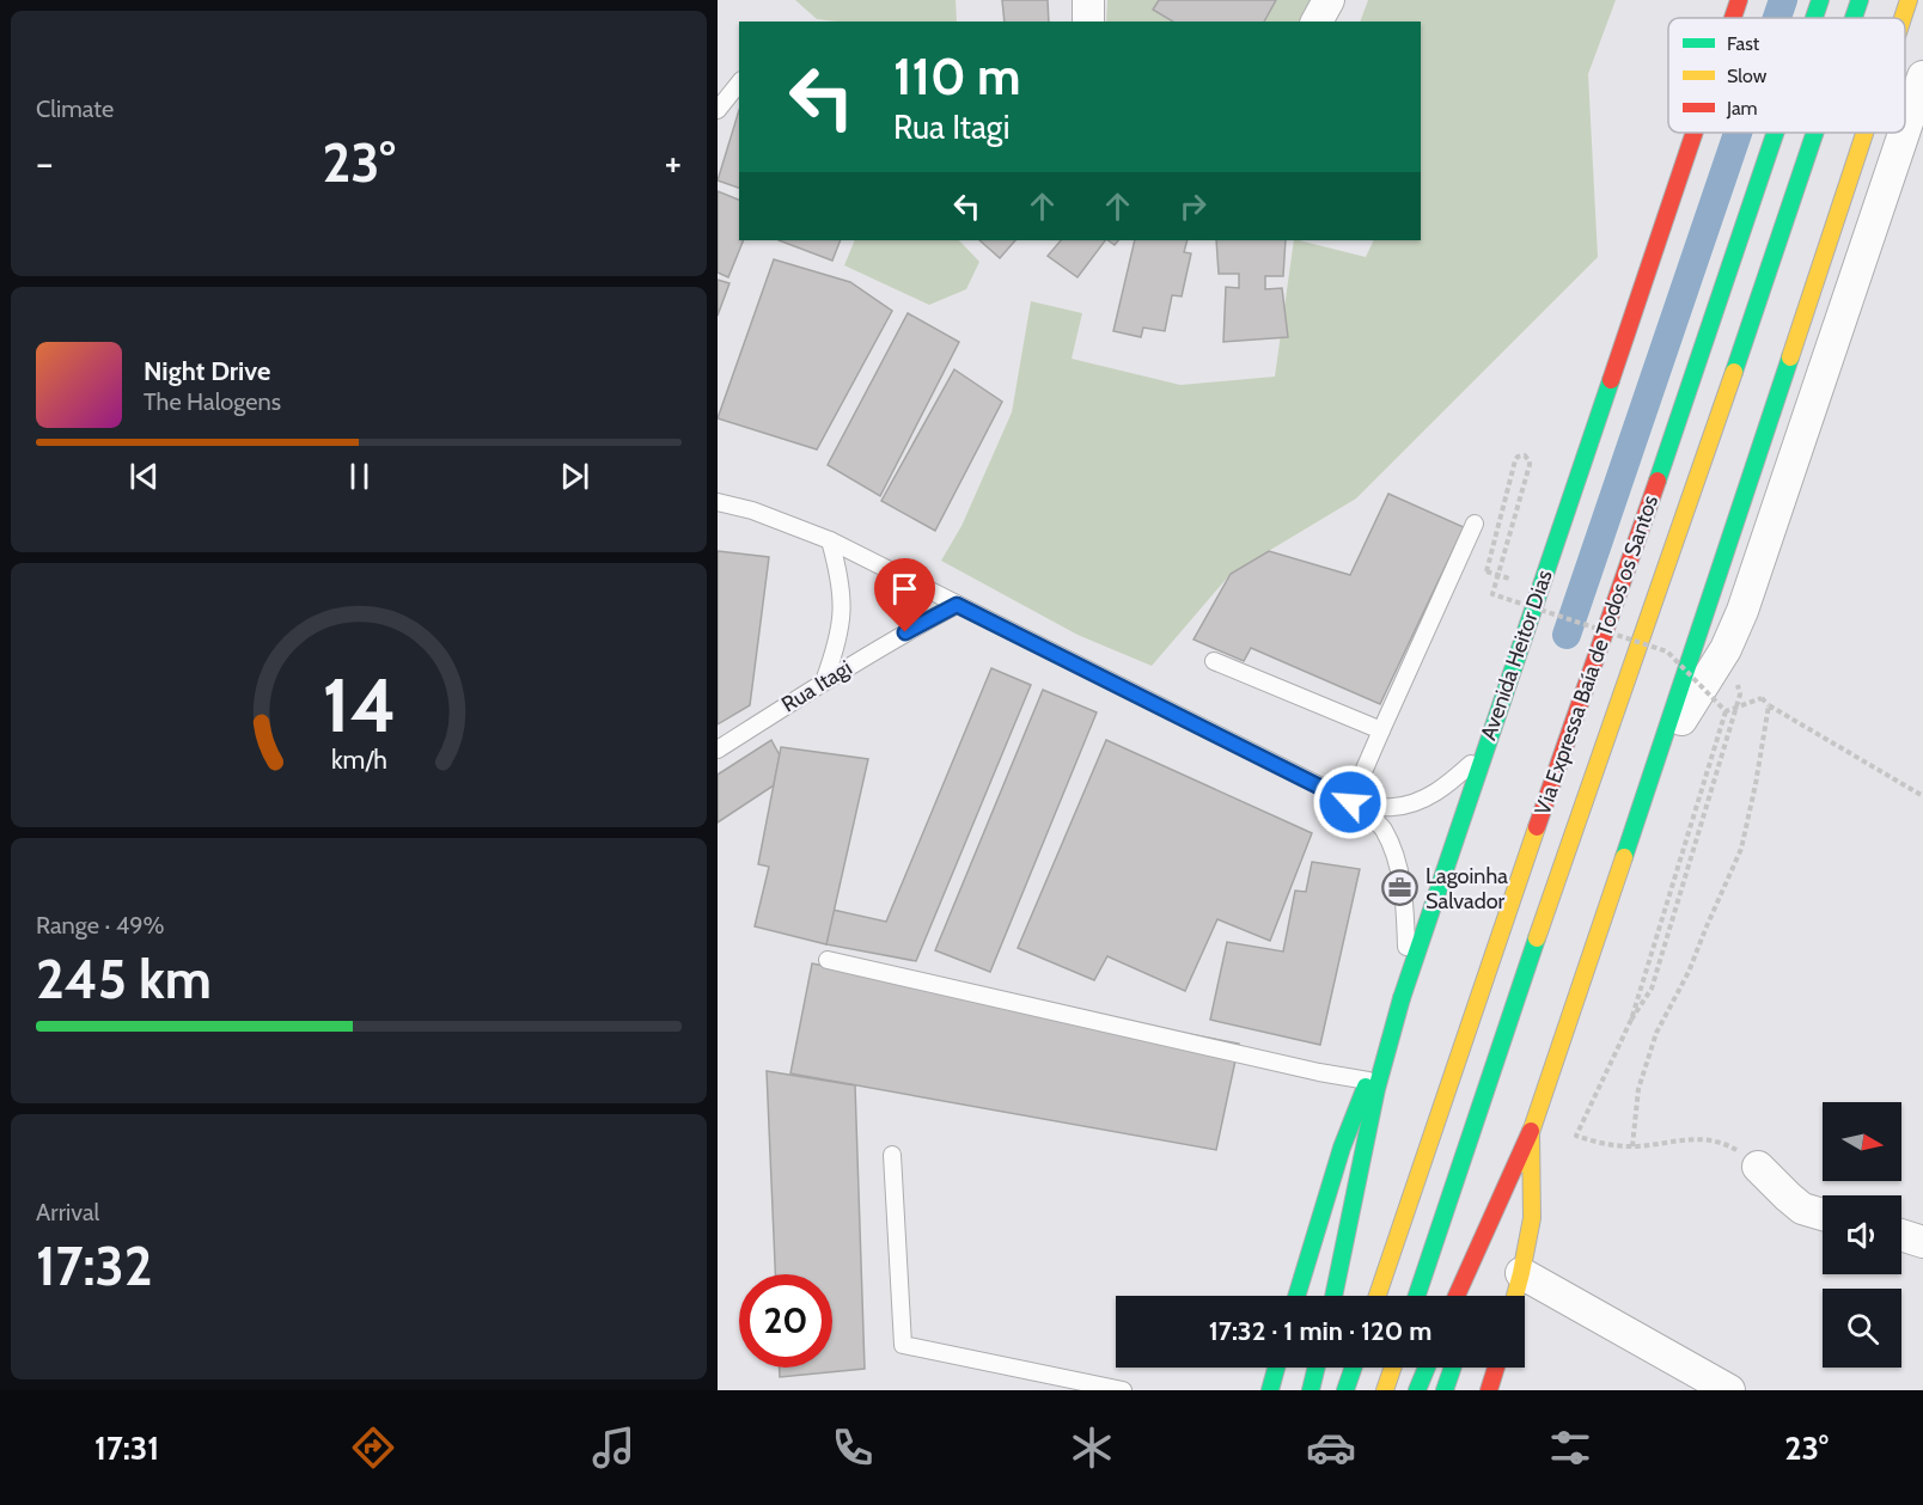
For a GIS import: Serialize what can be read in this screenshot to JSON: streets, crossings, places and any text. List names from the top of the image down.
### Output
{
  "streets": {
    "main road": ["Avenida Heitor Dias", "Via Expressa Baía de Todos os Santos"],
    "lane": ["Rua Itagi"]
  },
  "places": {
    "office": ["Lagoinha Salvador"]
  },
  "legend": ["Fast", "Slow", "Jam"],
  "north": "right",
  "page": {
    "tile": [
      "Climate",
      ["Range · 49%", "245 km"],
      ["Arrival", "17:32"]
    ],
    "turn": ["110 m", "Rua Itagi"],
    "heat": ["−", "23°", "+"],
    "song": ["Night Drive", "The Halogens"],
    "limit": "20",
    "trip": "17:32 · 1 min · 120 m",
    "tabs": ["17:31", "23°"],
    "gauge": ["14", "km/h"]
  }
}
